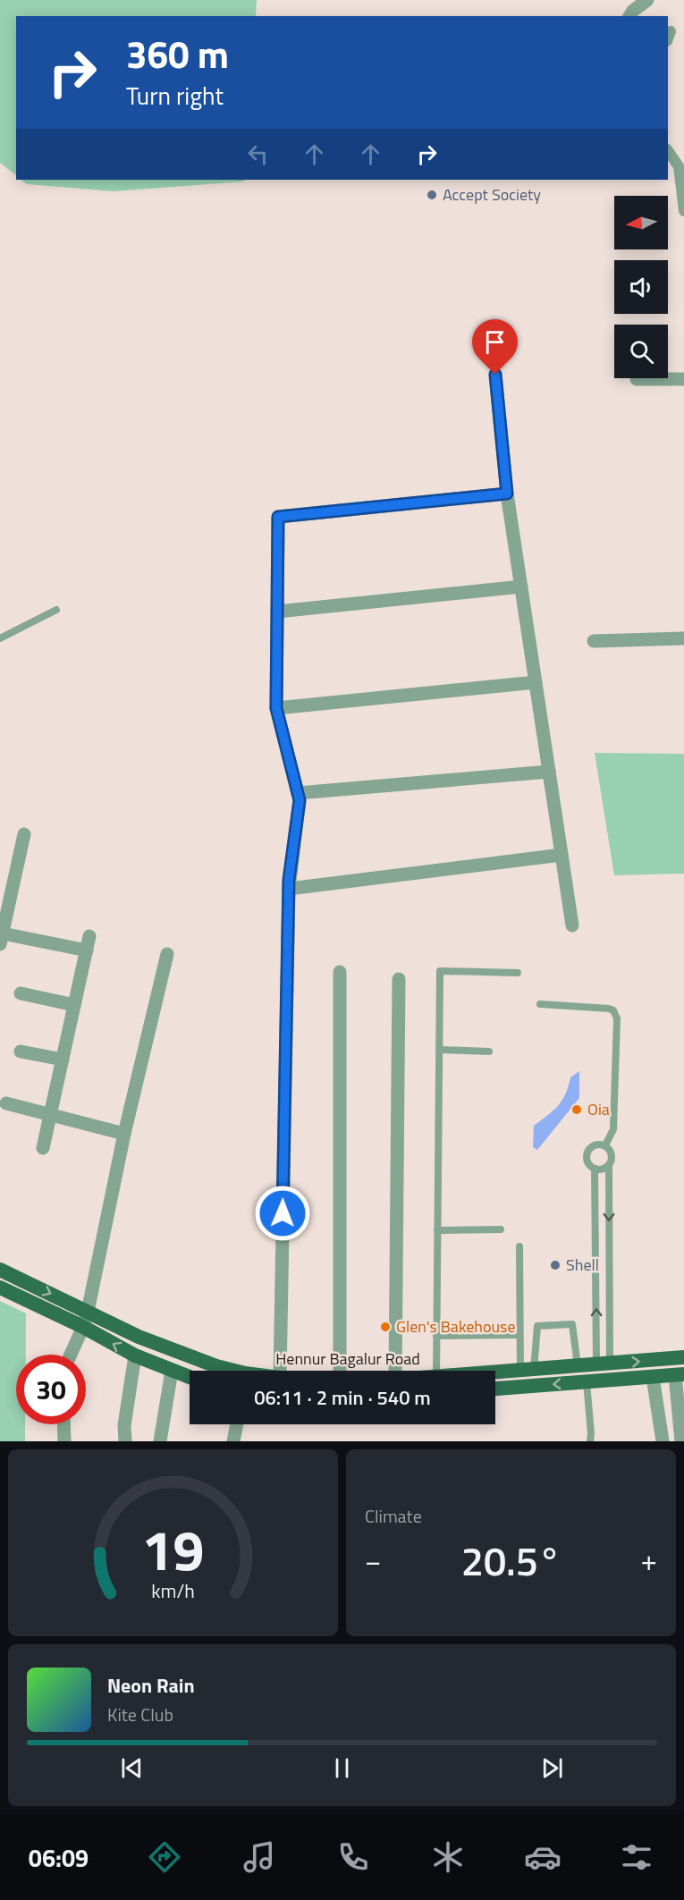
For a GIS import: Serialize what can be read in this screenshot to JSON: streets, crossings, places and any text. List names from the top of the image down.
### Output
{
  "streets": {
    "main road": ["Hennur Bagalur Road"]
  },
  "places": [
    "Accept Society",
    "Oia",
    "Shell",
    "Glen's Bakehouse"
  ],
  "north": "left",
  "page": {
    "turn": ["360 m", "Turn right"],
    "limit": "30",
    "trip": "06:11 · 2 min · 540 m",
    "tile": "Climate",
    "heat": ["−", "20.5°", "+"],
    "song": ["Neon Rain", "Kite Club"],
    "tabs": "06:09",
    "gauge": ["19", "km/h"]
  }
}
